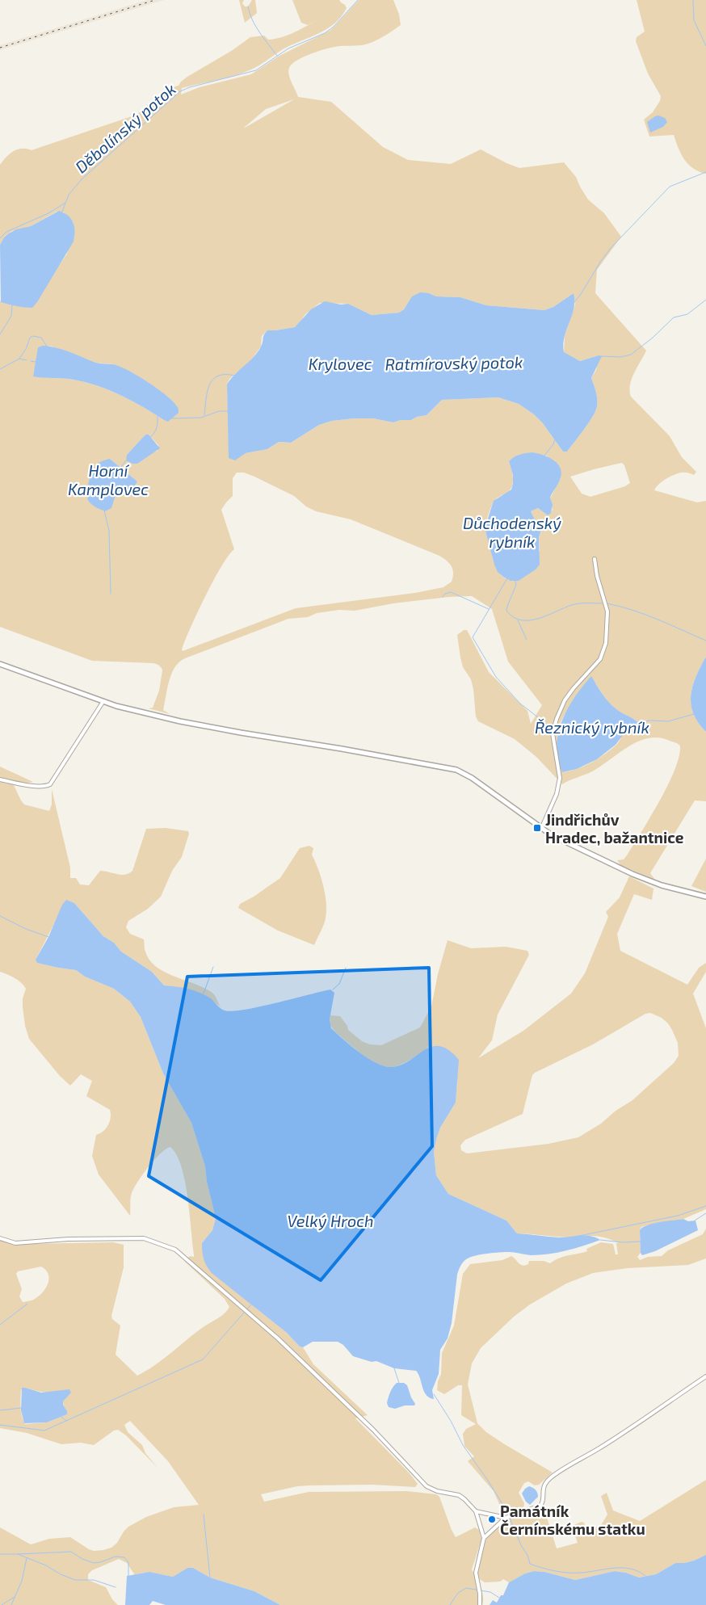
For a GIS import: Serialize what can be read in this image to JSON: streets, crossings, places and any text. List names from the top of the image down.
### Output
{
  "water": [
    "Děbolínský potok",
    "Ratmírovský potok",
    "Krylovec",
    "Horní Kamplovec",
    "Důchodenský rybník",
    "Řeznický rybník",
    "Velký Hroch"
  ],
  "places": {
    "transit": ["Jindřichův Hradec, bažantnice"],
    "other": ["Památník Černínskému statku"]
  }
}
